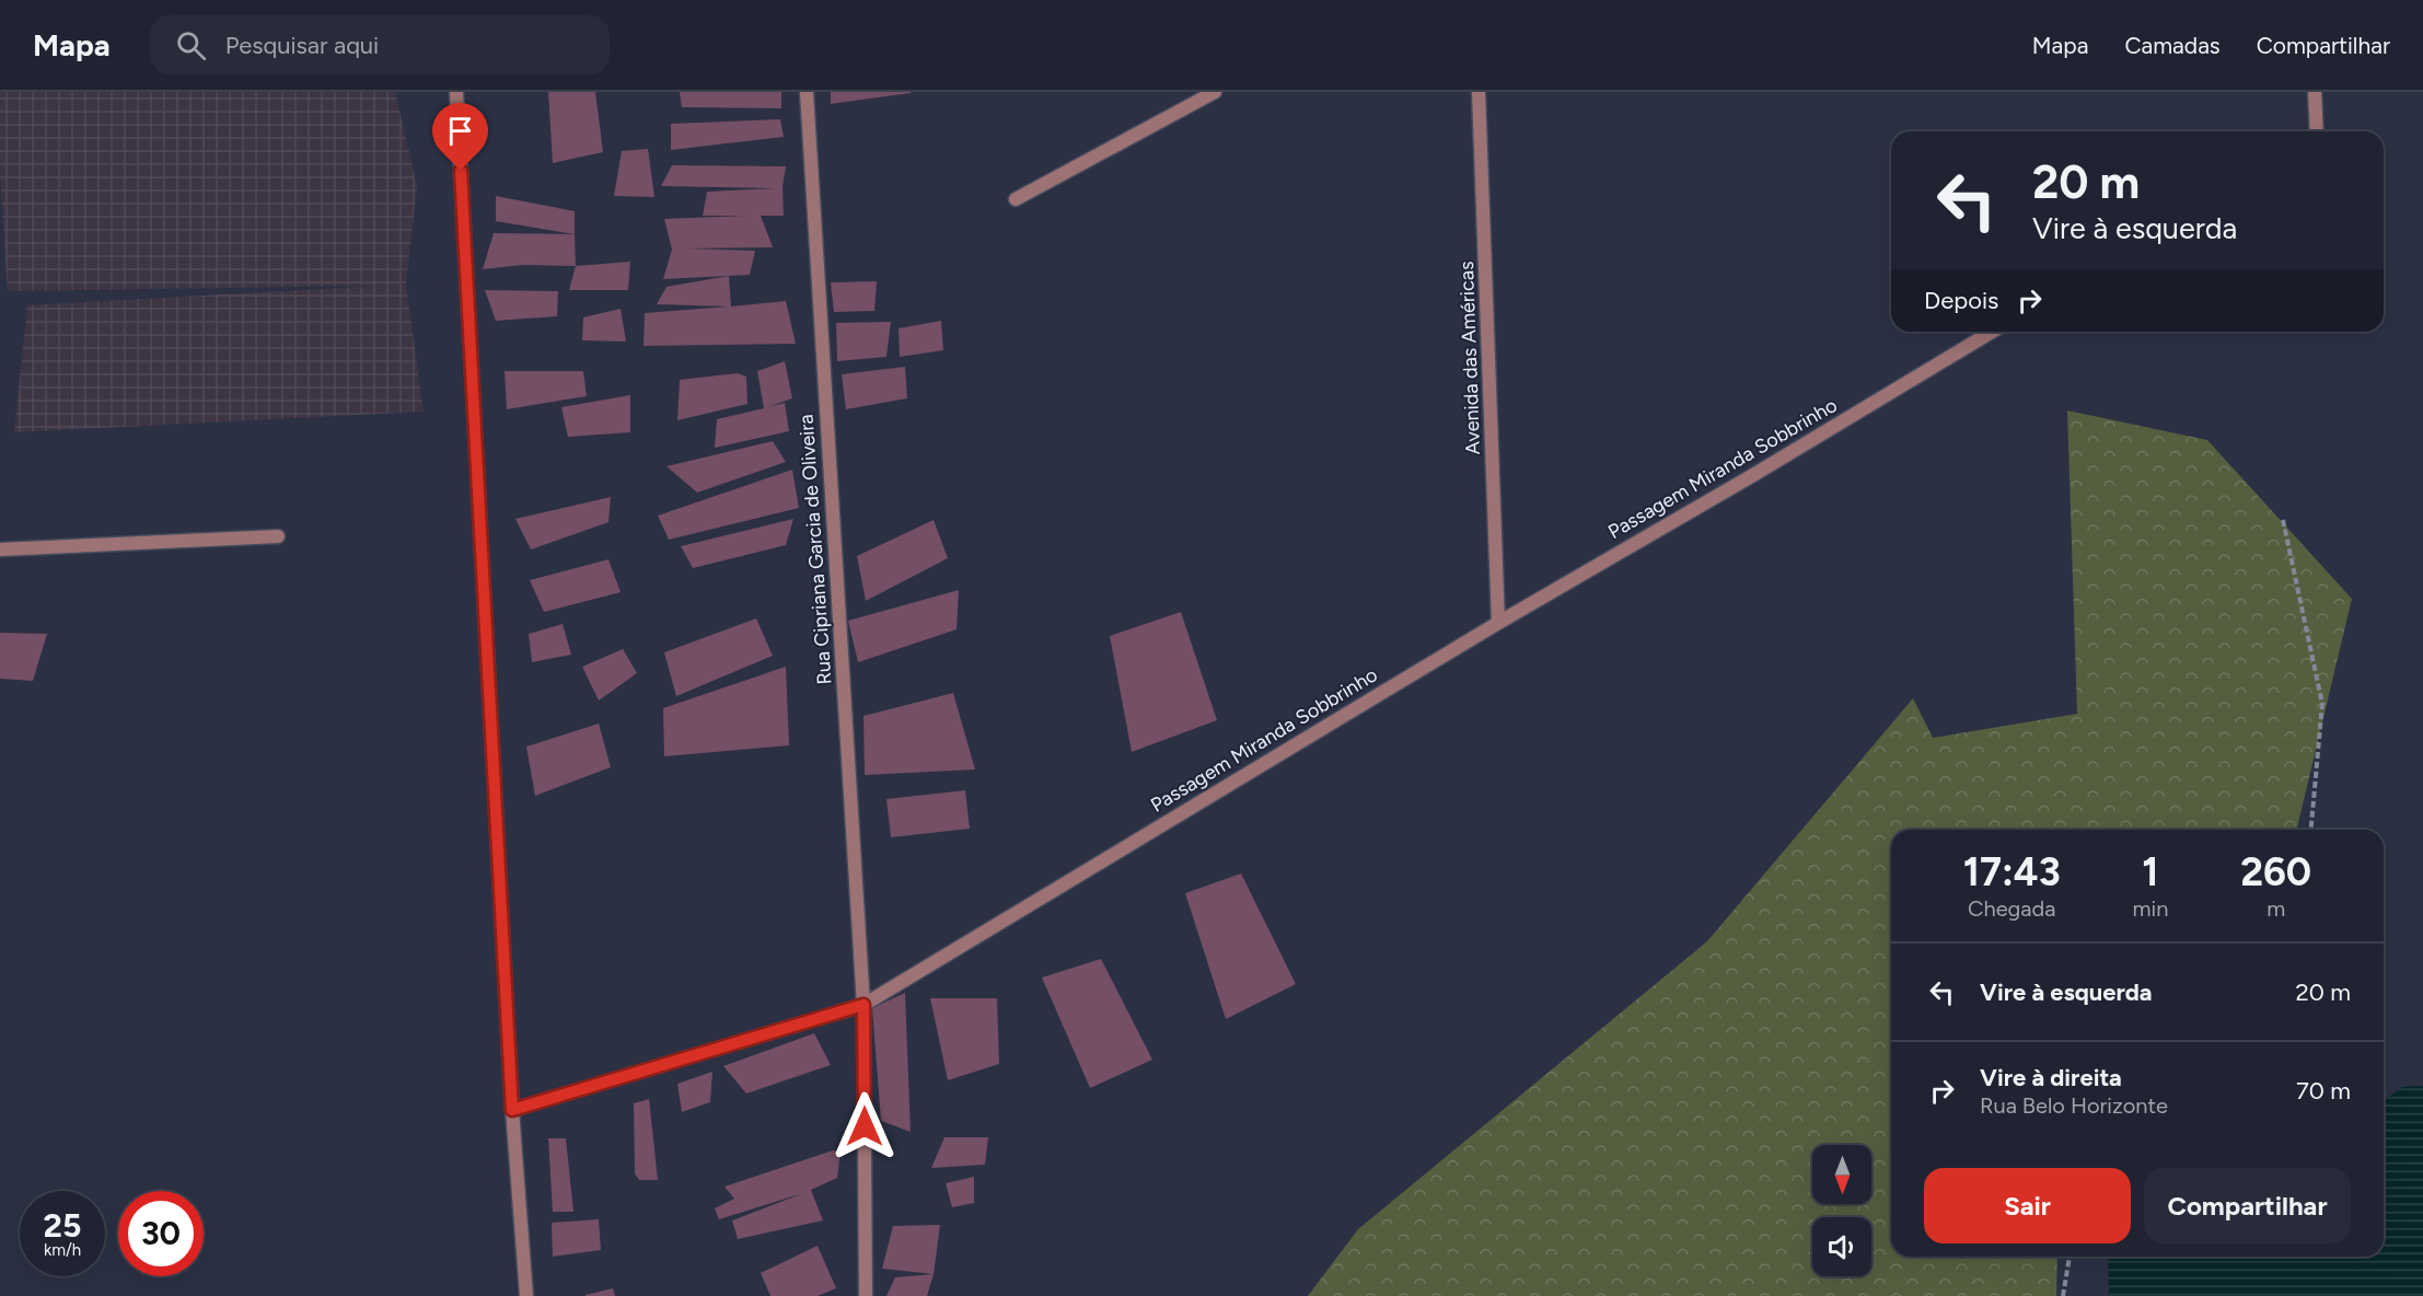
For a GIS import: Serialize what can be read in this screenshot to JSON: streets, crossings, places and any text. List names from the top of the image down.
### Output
{
  "streets": {
    "street": ["Avenida das Américas", "Passagem Miranda Sobbrinho", "Rua Cipriana Garcia de Oliveira"]
  },
  "crossings": [
    ["Avenida das Américas", "Passagem Miranda Sobbrinho"],
    ["Passagem Miranda Sobbrinho", "Rua Cipriana Garcia de Oliveira"]
  ],
  "north": "bottom",
  "page": {
    "header": "Mapa",
    "search": "Pesquisar aqui",
    "nav": ["Mapa", "Camadas", "Compartilhar"],
    "turn": ["20 m", "Vire à esquerda"],
    "then": "Depois",
    "eta": [
      "17:43",
      "Chegada",
      "1",
      "min",
      "260",
      "m"
    ],
    "list": [
      {
        "name": "Vire à esquerda",
        "value": "20 m"
      },
      {
        "name": "Vire à direita",
        "note": "Rua Belo Horizonte",
        "value": "70 m"
      }
    ],
    "buttons": ["Sair", "Compartilhar"],
    "speed": "25 km/h",
    "limit": "30"
  }
}
